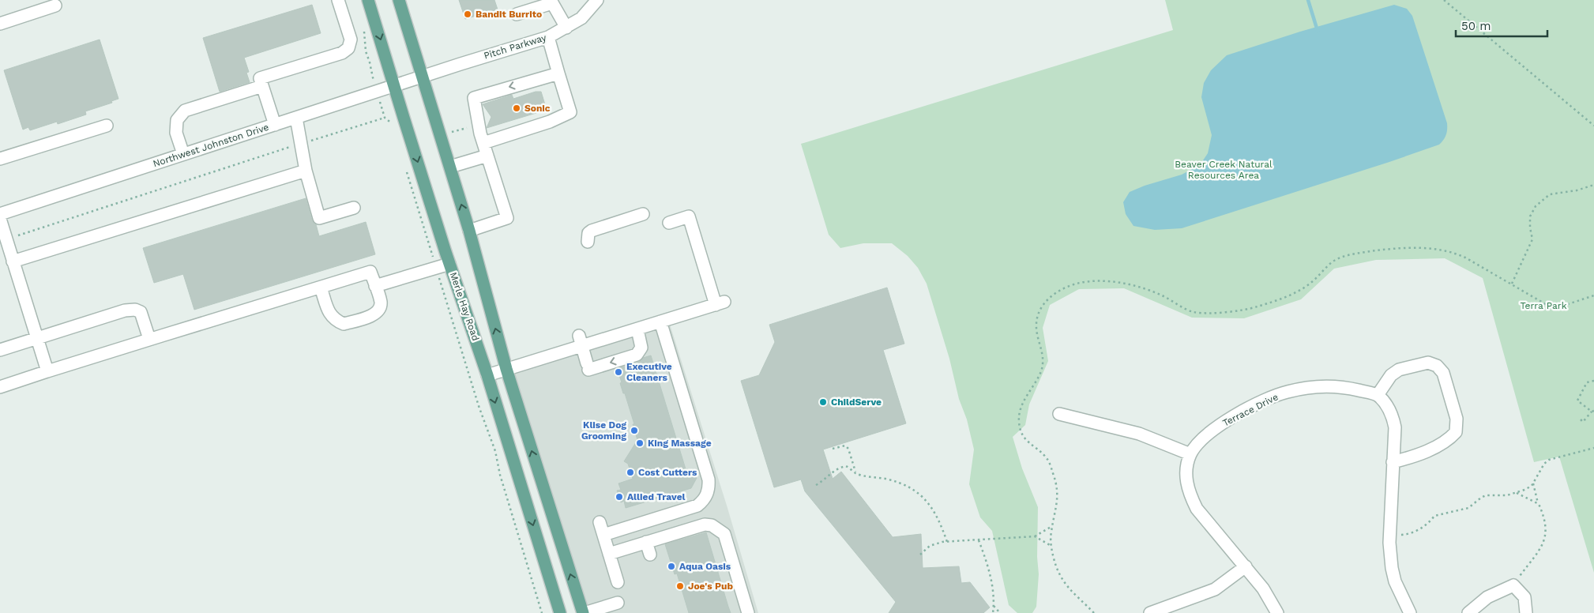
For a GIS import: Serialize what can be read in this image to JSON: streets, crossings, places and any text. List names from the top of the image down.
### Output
{
  "streets": {
    "main road": ["Merle Hay Road"],
    "street": ["Pitch Parkway", "Northwest Johnston Drive", "Terrace Drive"]
  },
  "crossings": [
    ["Pitch Parkway", "Northwest Johnston Drive"],
    ["Northwest Johnston Drive", "Merle Hay Road"]
  ],
  "parks": ["Beaver Creek Natural Resources Area", "Terra Park"],
  "places": [
    "Bandit Burrito",
    "Sonic",
    "Executive Cleaners",
    "ChildServe",
    "Klise Dog Grooming",
    "King Massage",
    "Cost Cutters",
    "Allied Travel",
    "Aqua Oasis",
    "Joe's Pub"
  ],
  "scale_bar": "50 m"
}
